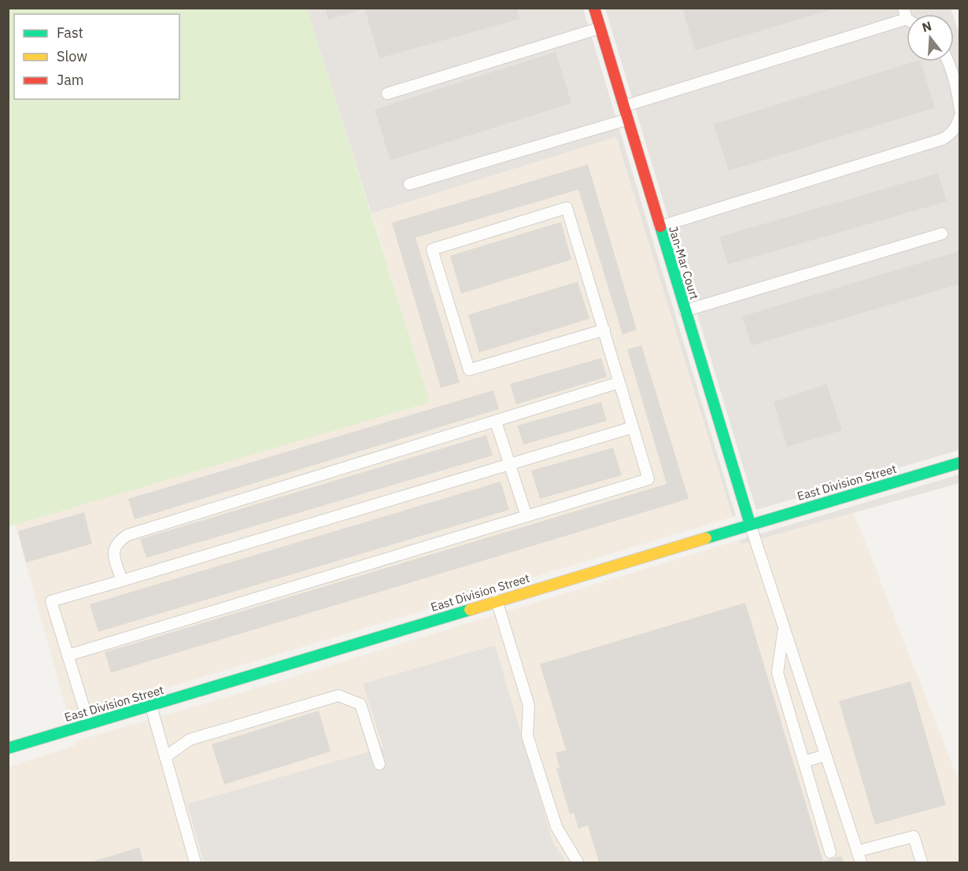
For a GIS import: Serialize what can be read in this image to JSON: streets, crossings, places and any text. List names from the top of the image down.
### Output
{
  "streets": {
    "street": ["Jan-Mar Court", "East Division Street"]
  },
  "crossings": [
    ["Jan-Mar Court", "East Division Street"]
  ],
  "legend": ["Fast", "Slow", "Jam"],
  "north": "top"
}
